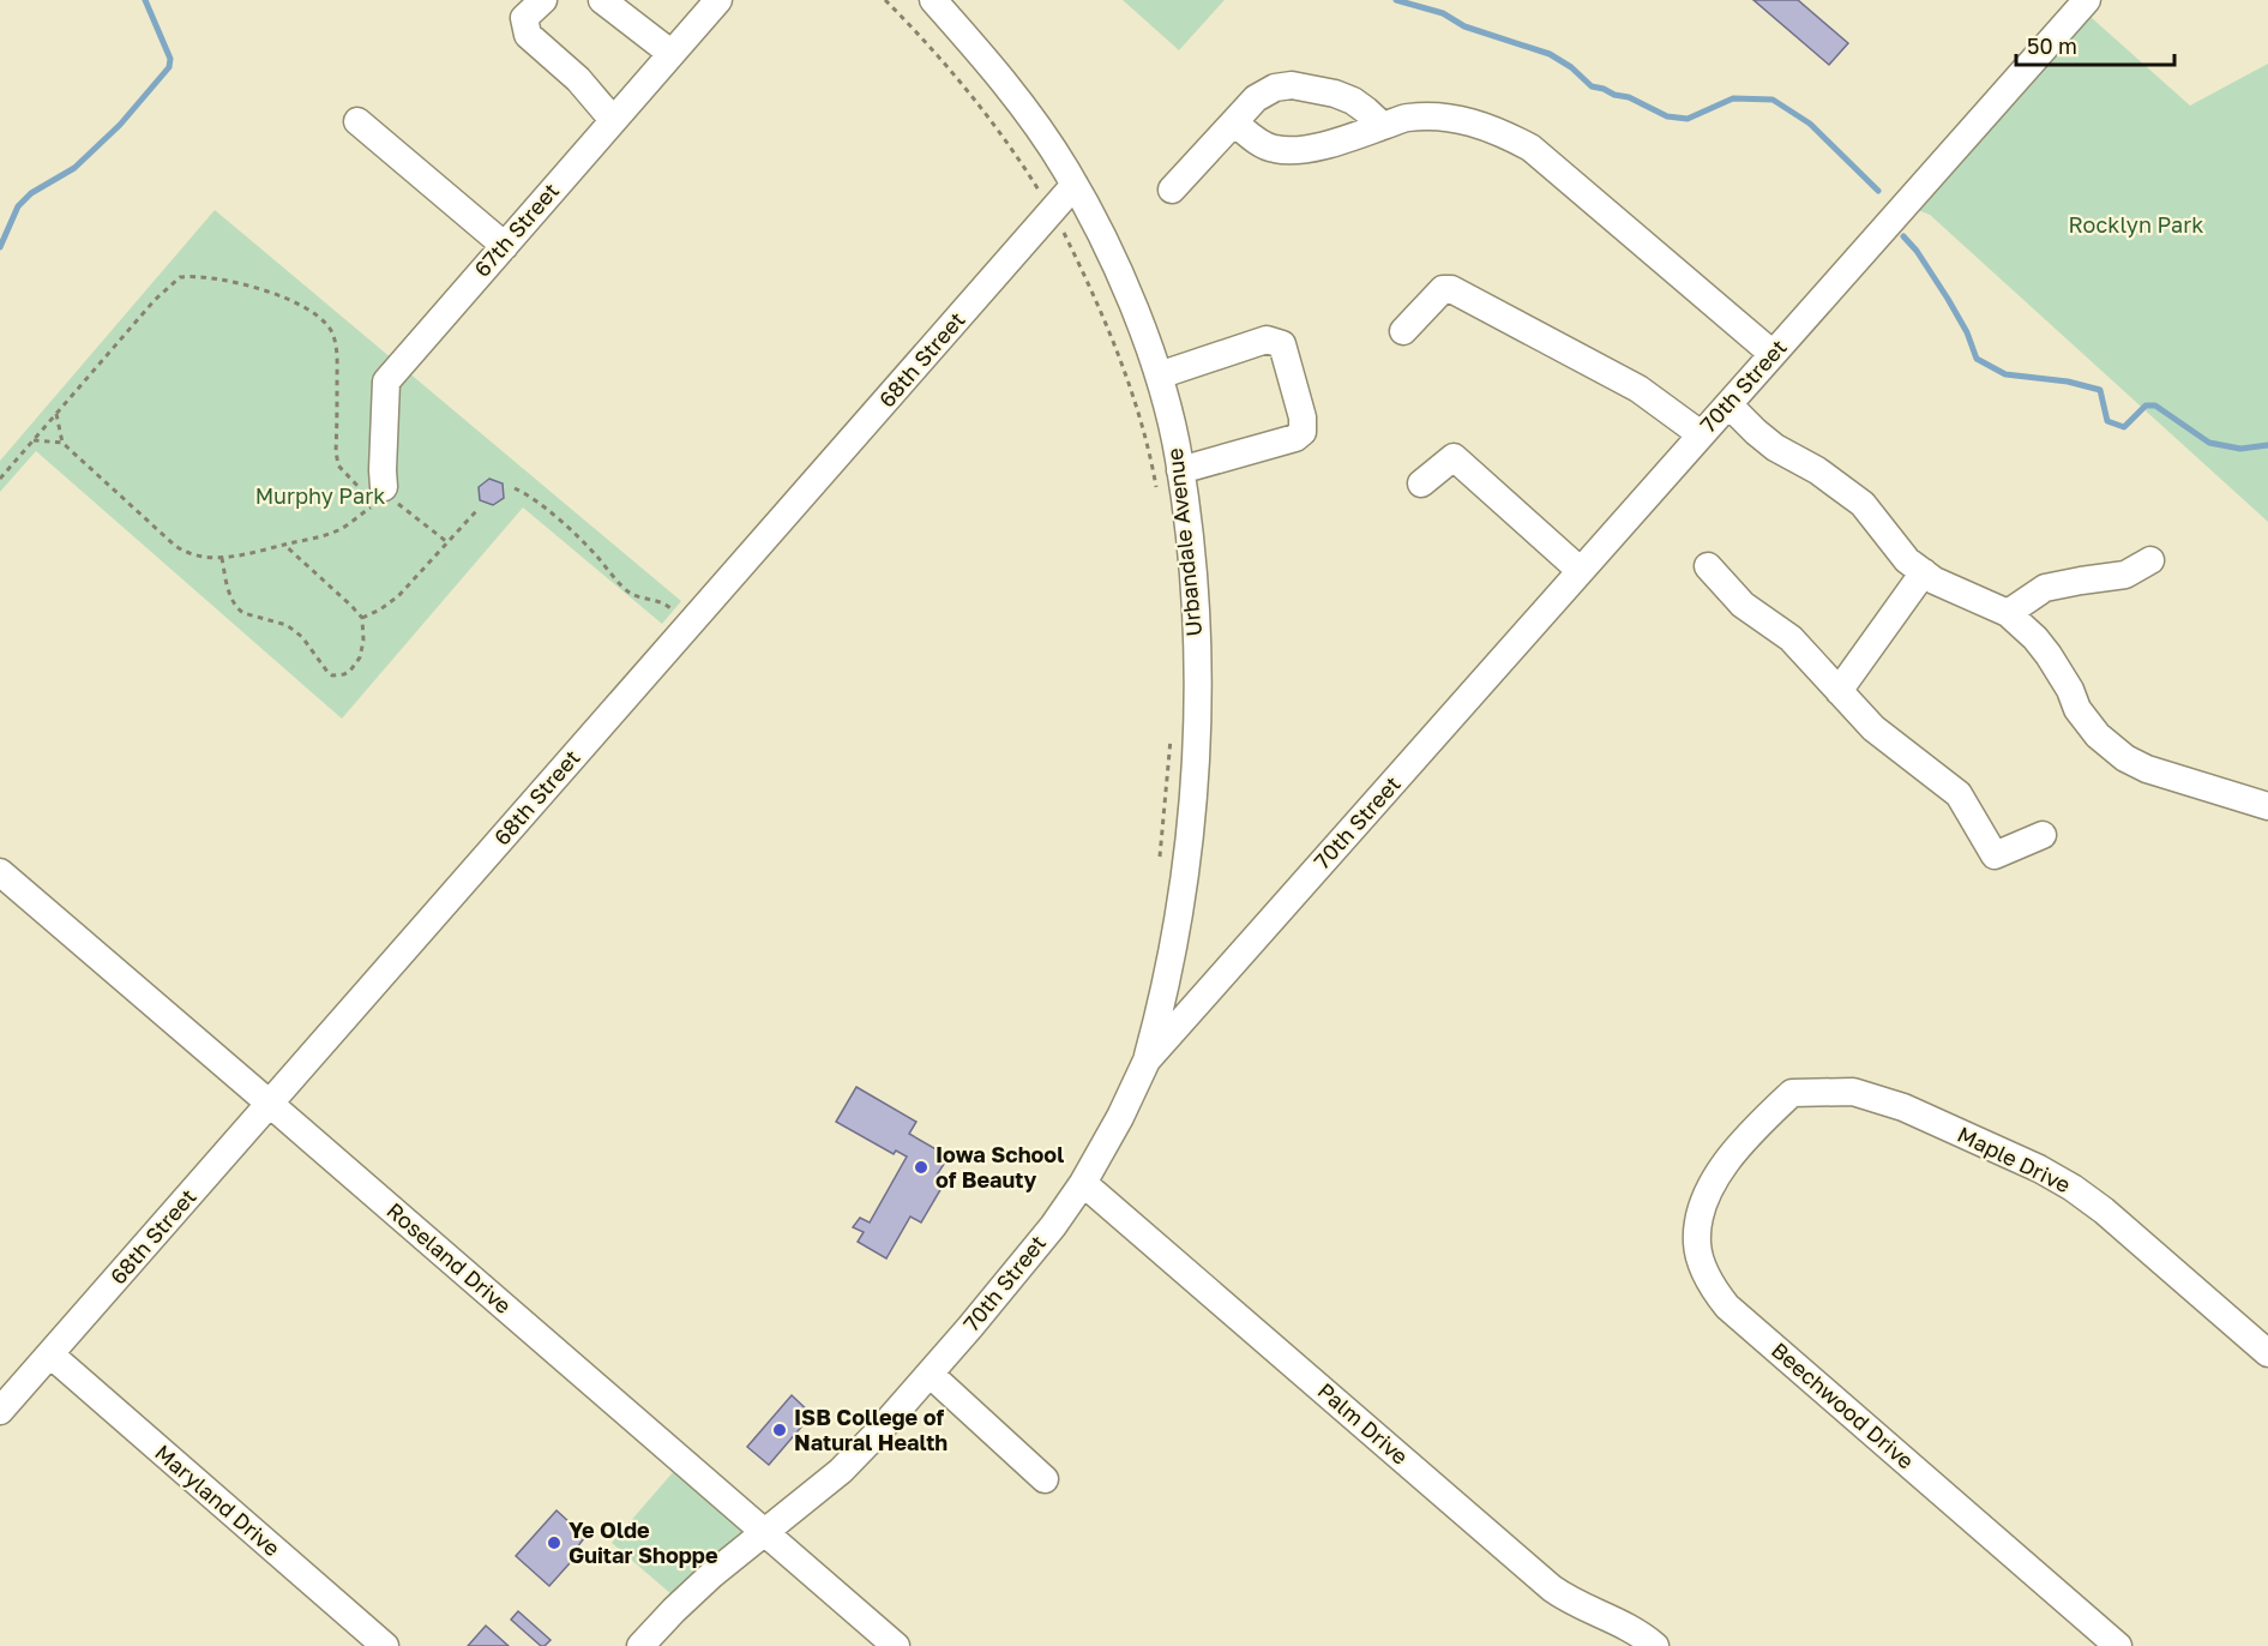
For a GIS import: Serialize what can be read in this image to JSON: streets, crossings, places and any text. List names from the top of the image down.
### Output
{
  "streets": {
    "street": [
      "67th Street",
      "68th Street",
      "70th Street",
      "Urbandale Avenue",
      "Maple Drive",
      "Roseland Drive",
      "Beechwood Drive",
      "Palm Drive",
      "Maryland Drive"
    ]
  },
  "crossings": [
    ["68th Street", "Urbandale Avenue"],
    ["68th Street", "Roseland Drive"],
    ["68th Street", "Maryland Drive"],
    ["70th Street", "Urbandale Avenue"],
    ["70th Street", "Roseland Drive"],
    ["70th Street", "Palm Drive"],
    ["Maple Drive", "Beechwood Drive"]
  ],
  "parks": ["Rocklyn Park", "Murphy Park"],
  "places": ["Iowa School of Beauty", "ISB College of Natural Health", "Ye Olde Guitar Shoppe"],
  "scale_bar": "50 m"
}
